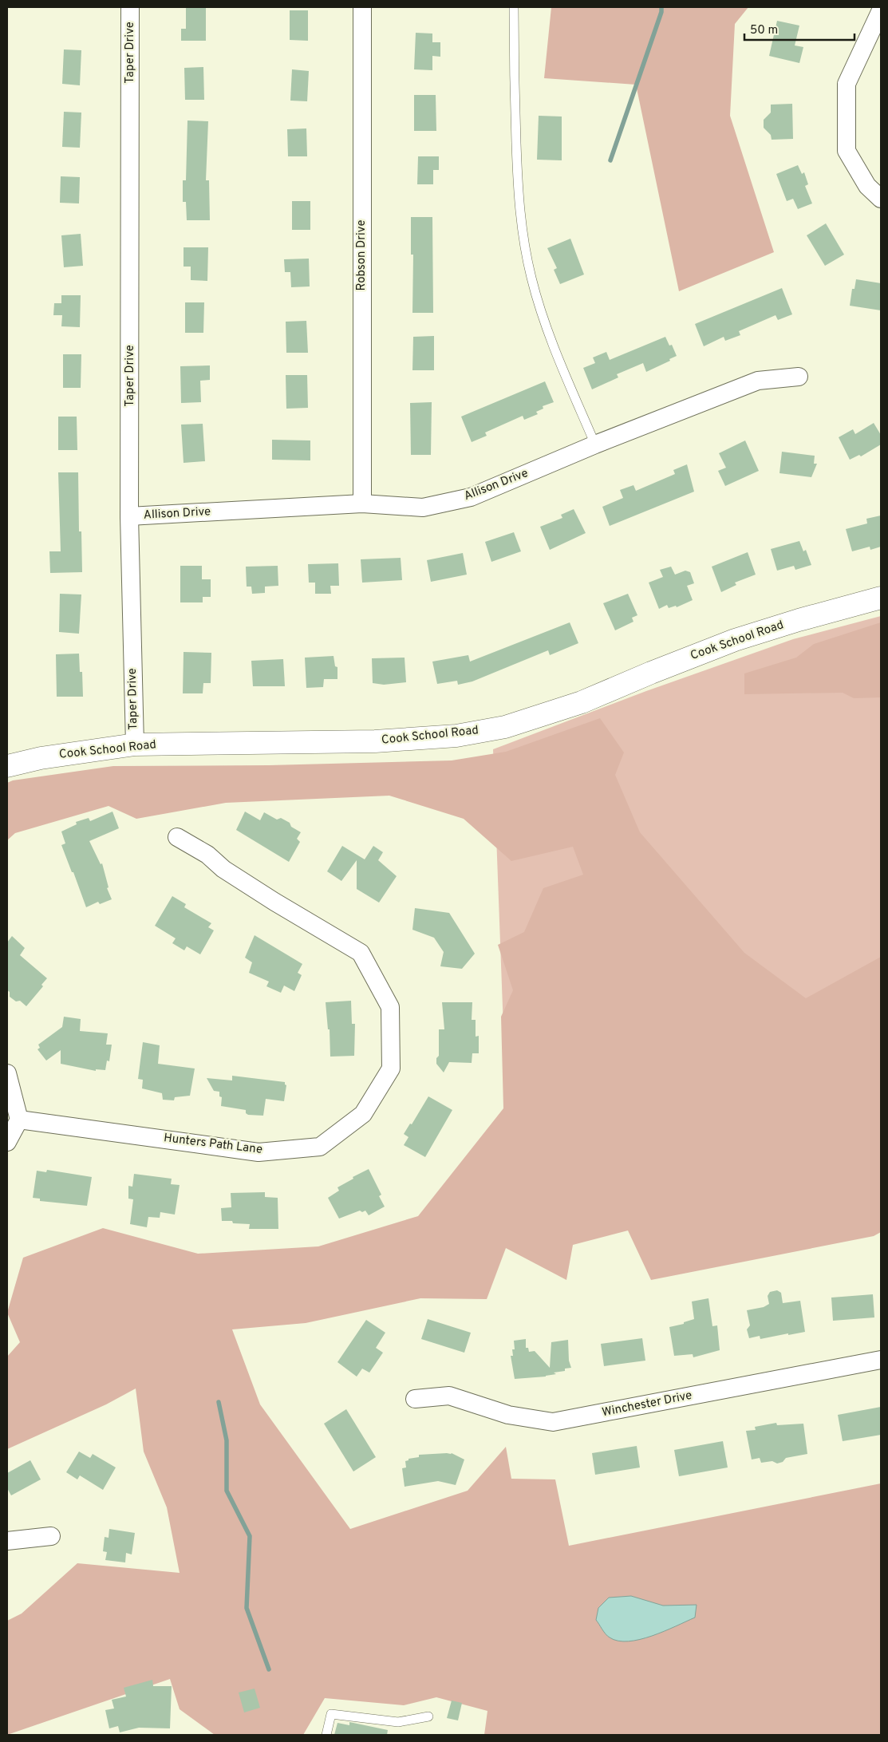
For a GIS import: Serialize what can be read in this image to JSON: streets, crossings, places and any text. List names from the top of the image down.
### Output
{
  "streets": {
    "street": [
      "Taper Drive",
      "Robson Drive",
      "Allison Drive",
      "Cook School Road",
      "Hunters Path Lane",
      "Winchester Drive"
    ]
  },
  "crossings": [
    ["Taper Drive", "Allison Drive"],
    ["Taper Drive", "Cook School Road"],
    ["Robson Drive", "Allison Drive"]
  ],
  "scale_bar": "50 m"
}
